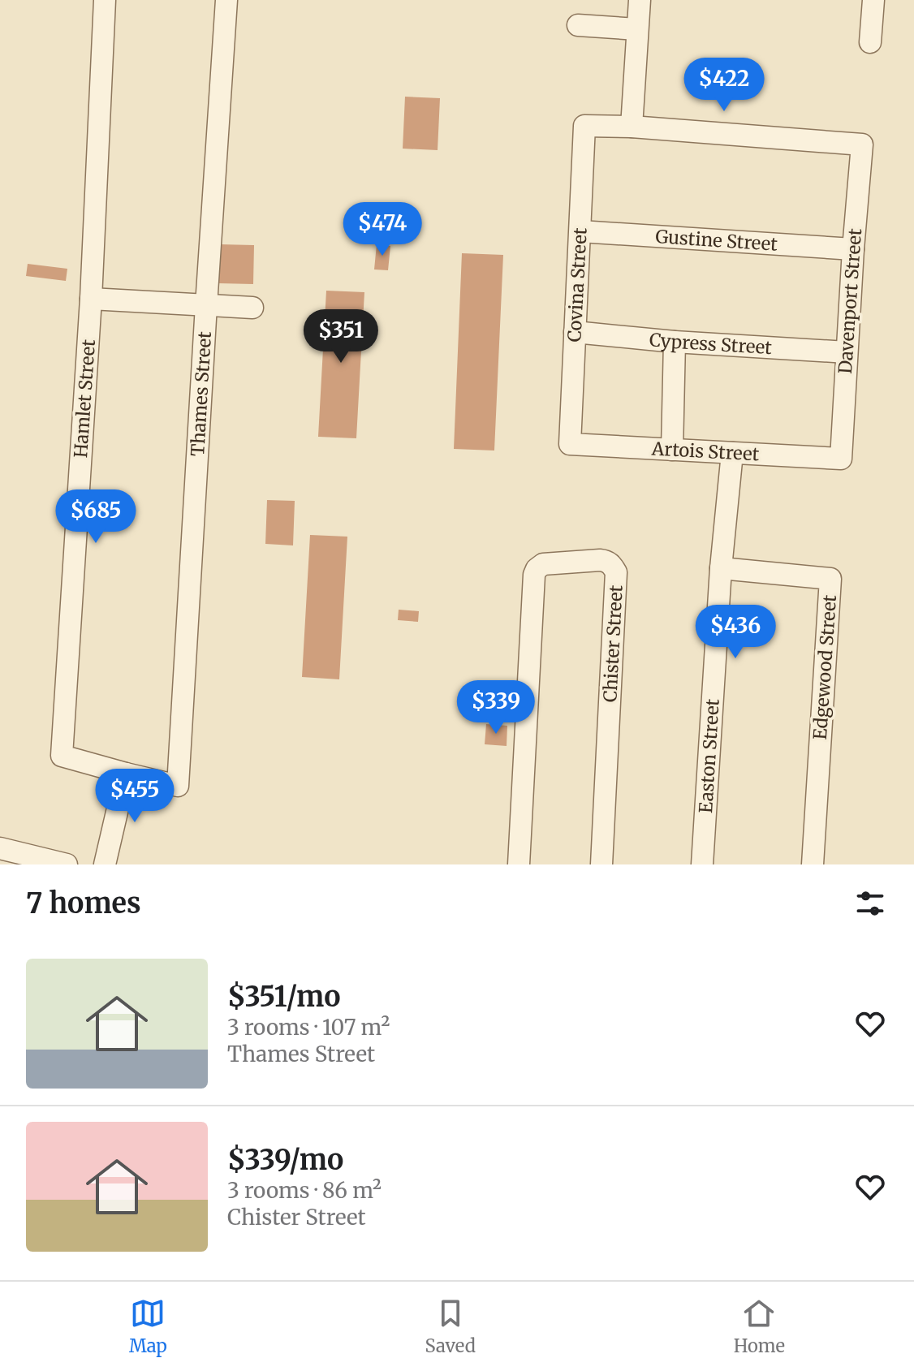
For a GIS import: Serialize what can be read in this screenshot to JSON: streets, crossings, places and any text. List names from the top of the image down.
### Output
{
  "streets": {
    "street": [
      "Gustine Street",
      "Covina Street",
      "Davenport Street",
      "Cypress Street",
      "Thames Street",
      "Hamlet Street",
      "Artois Street",
      "Chister Street",
      "Edgewood Street",
      "Easton Street"
    ]
  },
  "crossings": [
    ["Gustine Street", "Covina Street"],
    ["Gustine Street", "Davenport Street"],
    ["Covina Street", "Davenport Street"],
    ["Covina Street", "Cypress Street"],
    ["Covina Street", "Artois Street"],
    ["Davenport Street", "Cypress Street"],
    ["Davenport Street", "Artois Street"],
    ["Thames Street", "Hamlet Street"],
    ["Artois Street", "Easton Street"],
    ["Edgewood Street", "Easton Street"]
  ],
  "page": {
    "price": [
      "$422",
      "$474",
      "$351",
      "$685",
      "$436",
      "$339",
      "$455"
    ],
    "heading": "7 homes",
    "list": [
      {
        "name": "$351/mo",
        "note": "3 rooms · 107 m² · Thames Street"
      },
      {
        "name": "$339/mo",
        "note": "3 rooms · 86 m² · Chister Street"
      }
    ],
    "tabs": ["Map", "Saved", "Home"]
  }
}
